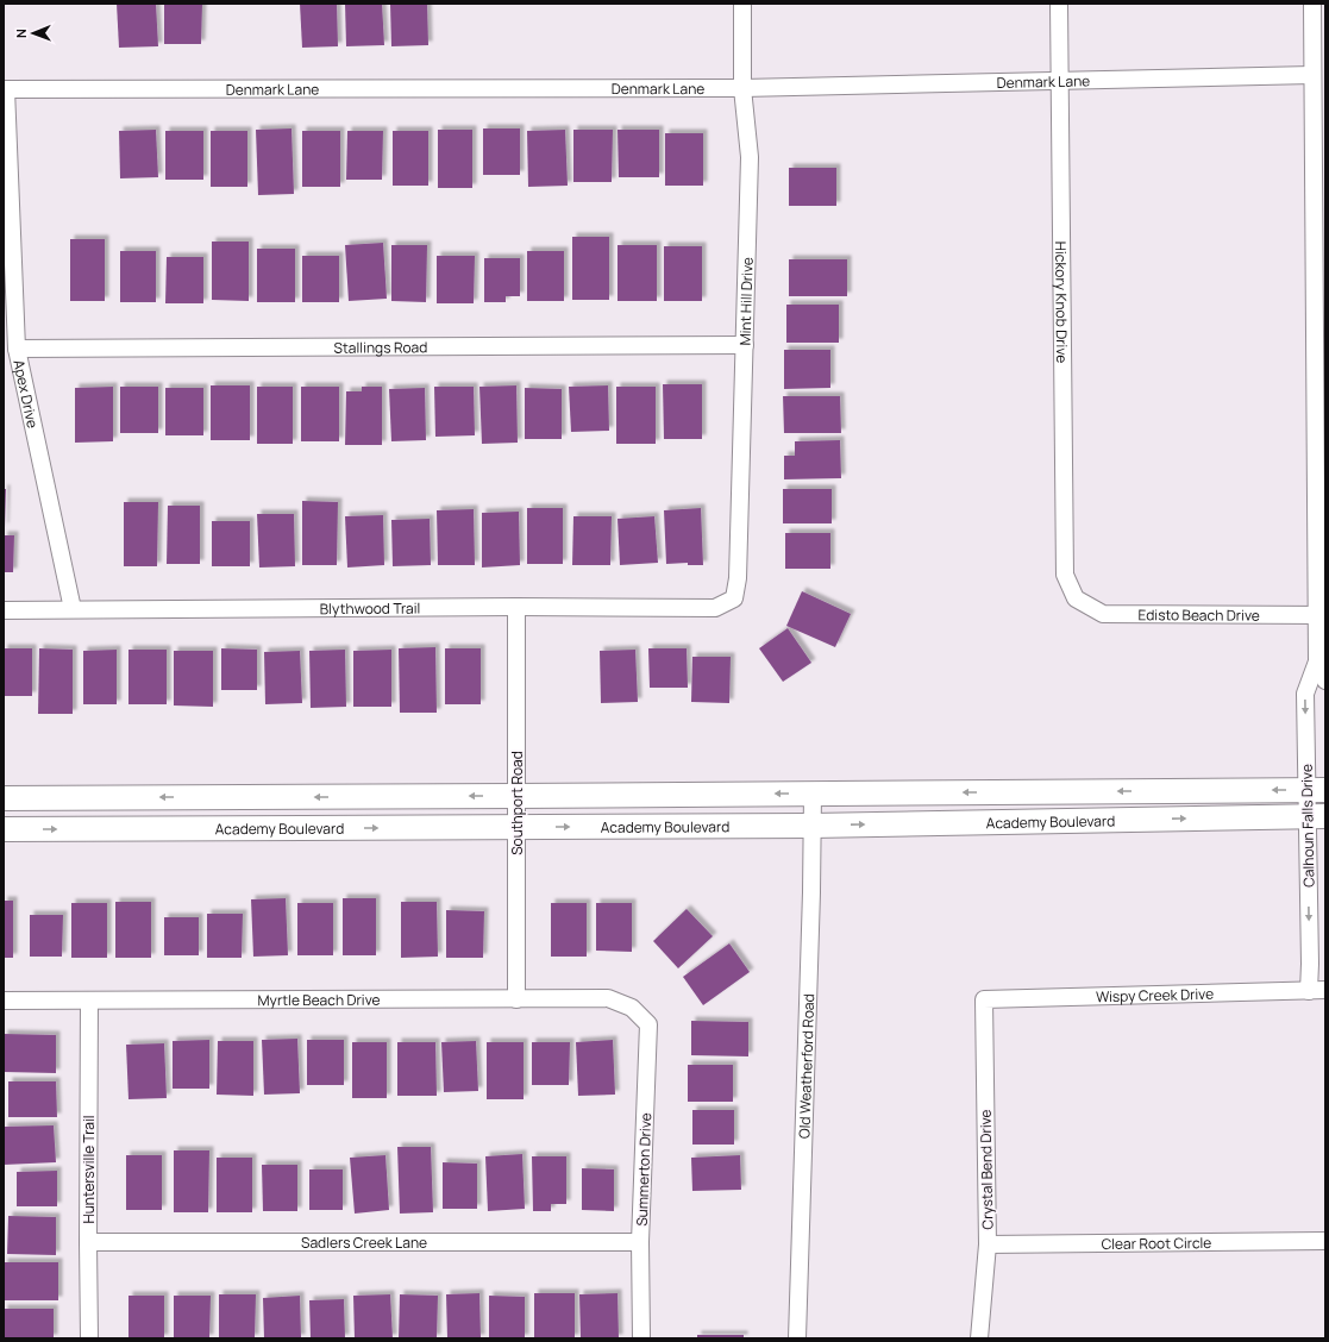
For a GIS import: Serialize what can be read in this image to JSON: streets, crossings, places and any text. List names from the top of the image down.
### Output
{
  "streets": {
    "main road": ["Academy Boulevard"],
    "street": [
      "Denmark Lane",
      "Mint Hill Drive",
      "Hickory Knob Drive",
      "Stallings Road",
      "Apex Drive",
      "Blythwood Trail",
      "Edisto Beach Drive",
      "Southport Road",
      "Calhoun Falls Drive",
      "Wispy Creek Drive",
      "Myrtle Beach Drive",
      "Old Weatherford Road",
      "Huntersville Trail",
      "Summerton Drive",
      "Crystal Bend Drive",
      "Sadlers Creek Lane",
      "Clear Root Circle"
    ]
  },
  "crossings": [
    ["Denmark Lane", "Mint Hill Drive"],
    ["Denmark Lane", "Hickory Knob Drive"],
    ["Denmark Lane", "Apex Drive"],
    ["Denmark Lane", "Calhoun Falls Drive"],
    ["Mint Hill Drive", "Stallings Road"],
    ["Mint Hill Drive", "Blythwood Trail"],
    ["Hickory Knob Drive", "Edisto Beach Drive"],
    ["Stallings Road", "Apex Drive"],
    ["Apex Drive", "Blythwood Trail"],
    ["Blythwood Trail", "Southport Road"],
    ["Edisto Beach Drive", "Calhoun Falls Drive"],
    ["Southport Road", "Academy Boulevard"],
    ["Southport Road", "Myrtle Beach Drive"],
    ["Academy Boulevard", "Calhoun Falls Drive"],
    ["Academy Boulevard", "Old Weatherford Road"],
    ["Calhoun Falls Drive", "Wispy Creek Drive"],
    ["Wispy Creek Drive", "Crystal Bend Drive"],
    ["Myrtle Beach Drive", "Huntersville Trail"],
    ["Myrtle Beach Drive", "Summerton Drive"],
    ["Huntersville Trail", "Sadlers Creek Lane"],
    ["Summerton Drive", "Sadlers Creek Lane"],
    ["Crystal Bend Drive", "Clear Root Circle"]
  ],
  "north": "left"
}
